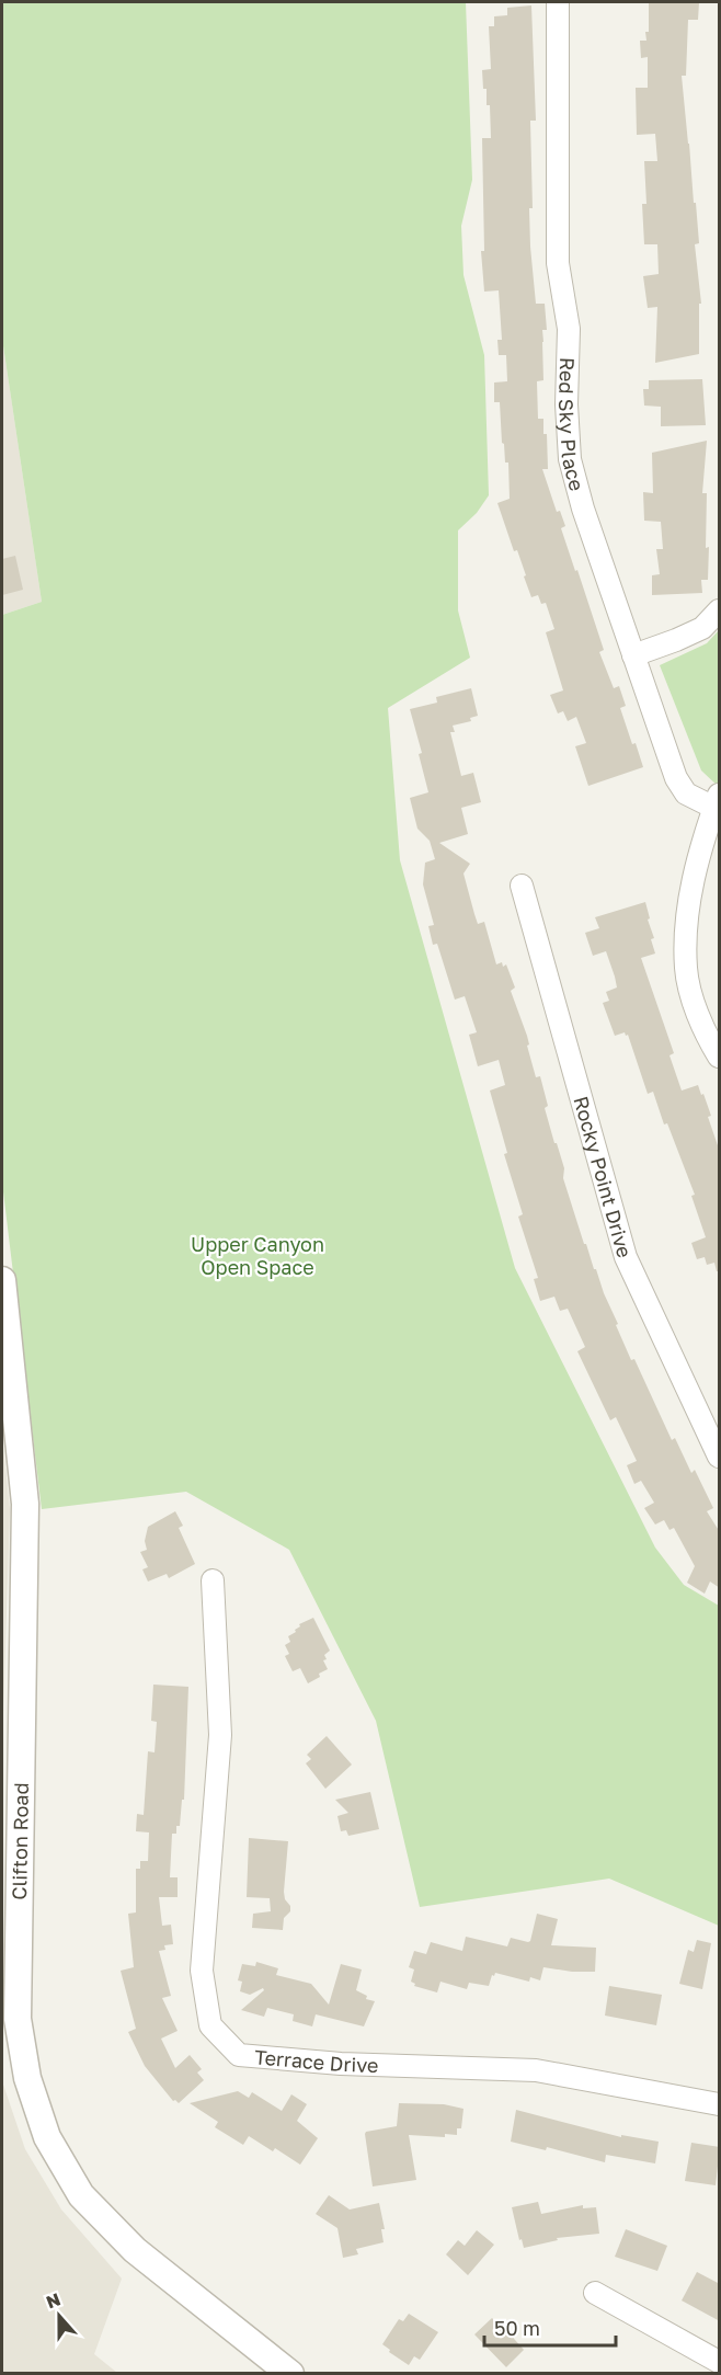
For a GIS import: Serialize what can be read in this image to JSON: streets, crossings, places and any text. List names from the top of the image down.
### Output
{
  "streets": {
    "street": [
      "Red Sky Place",
      "Rocky Point Drive",
      "Clifton Road",
      "Terrace Drive"
    ]
  },
  "parks": ["Upper Canyon Open Space"],
  "scale_bar": "50 m",
  "north": "top"
}
